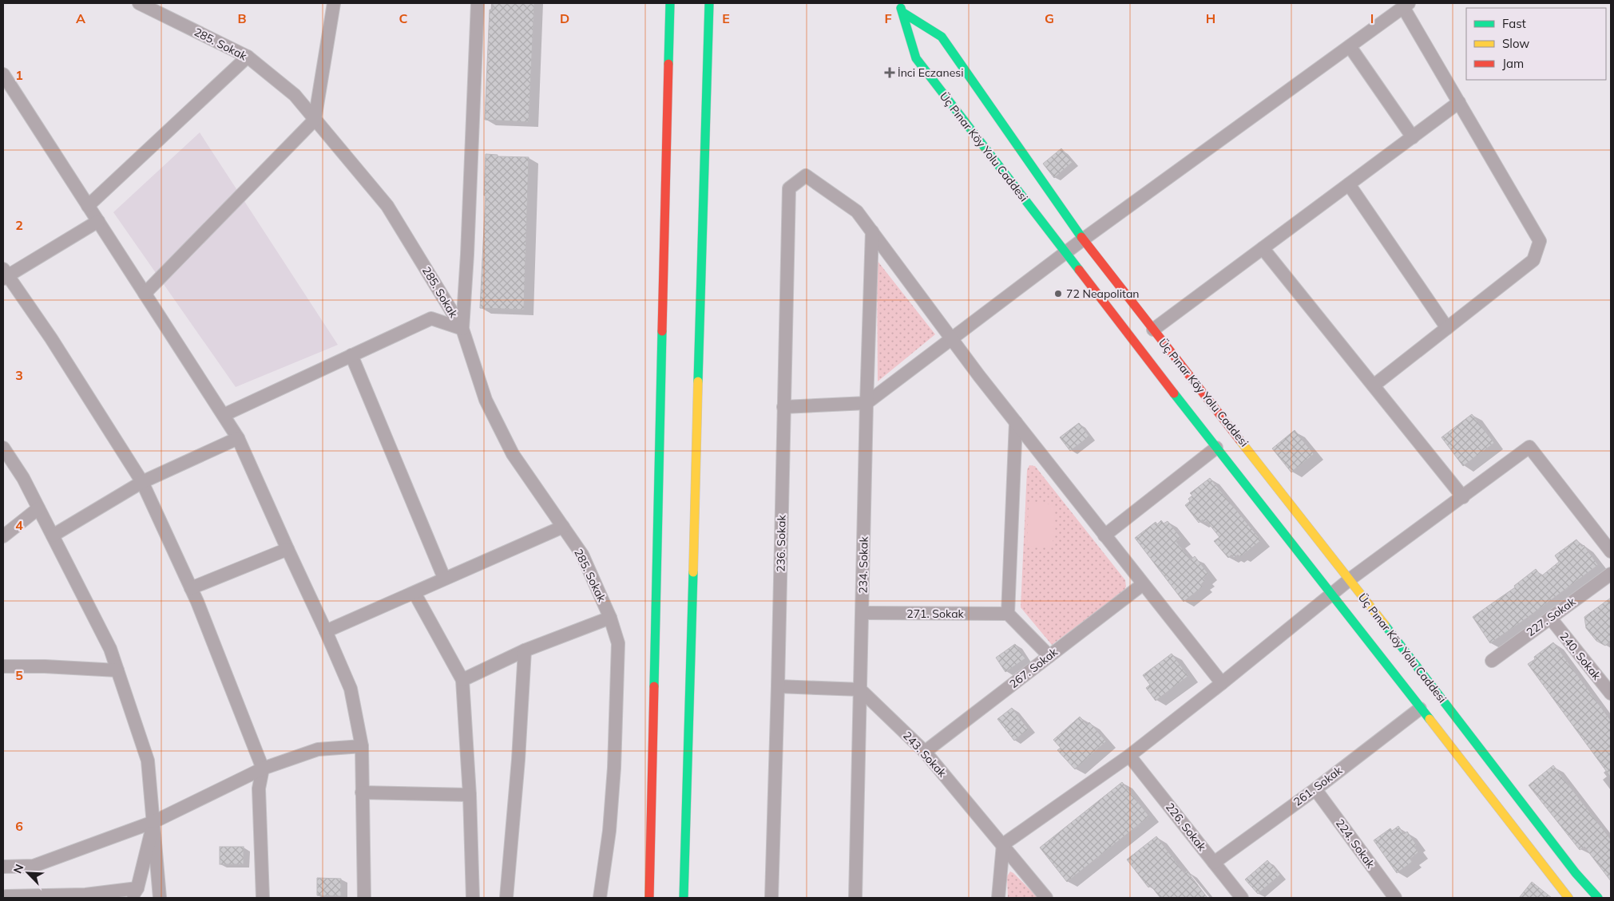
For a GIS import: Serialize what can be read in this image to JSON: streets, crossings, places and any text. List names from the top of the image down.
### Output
{
  "streets": {
    "main road": ["Üç Pınar Köy Yolu Caddesi"],
    "street": [
      "285. Sokak",
      "236. Sokak",
      "234. Sokak",
      "271. Sokak",
      "227. Sokak",
      "240. Sokak",
      "267. Sokak",
      "243. Sokak",
      "261. Sokak",
      "226. Sokak",
      "224. Sokak"
    ]
  },
  "crossings": [
    ["Üç Pınar Köy Yolu Caddesi", "261. Sokak"],
    ["236. Sokak", "234. Sokak"],
    ["234. Sokak", "271. Sokak"],
    ["234. Sokak", "243. Sokak"],
    ["227. Sokak", "240. Sokak"],
    ["267. Sokak", "243. Sokak"],
    ["261. Sokak", "226. Sokak"],
    ["261. Sokak", "224. Sokak"]
  ],
  "places": {
    "health": ["İnci Eczanesi"],
    "other": ["72 Neapolitan"]
  },
  "legend": ["Fast", "Slow", "Jam"],
  "north": "top left",
  "grid": {
    "columns": [
      "A",
      "B",
      "C",
      "D",
      "E",
      "F",
      "G",
      "H",
      "I"
    ],
    "rows": [
      "1",
      "2",
      "3",
      "4",
      "5",
      "6"
    ]
  }
}
